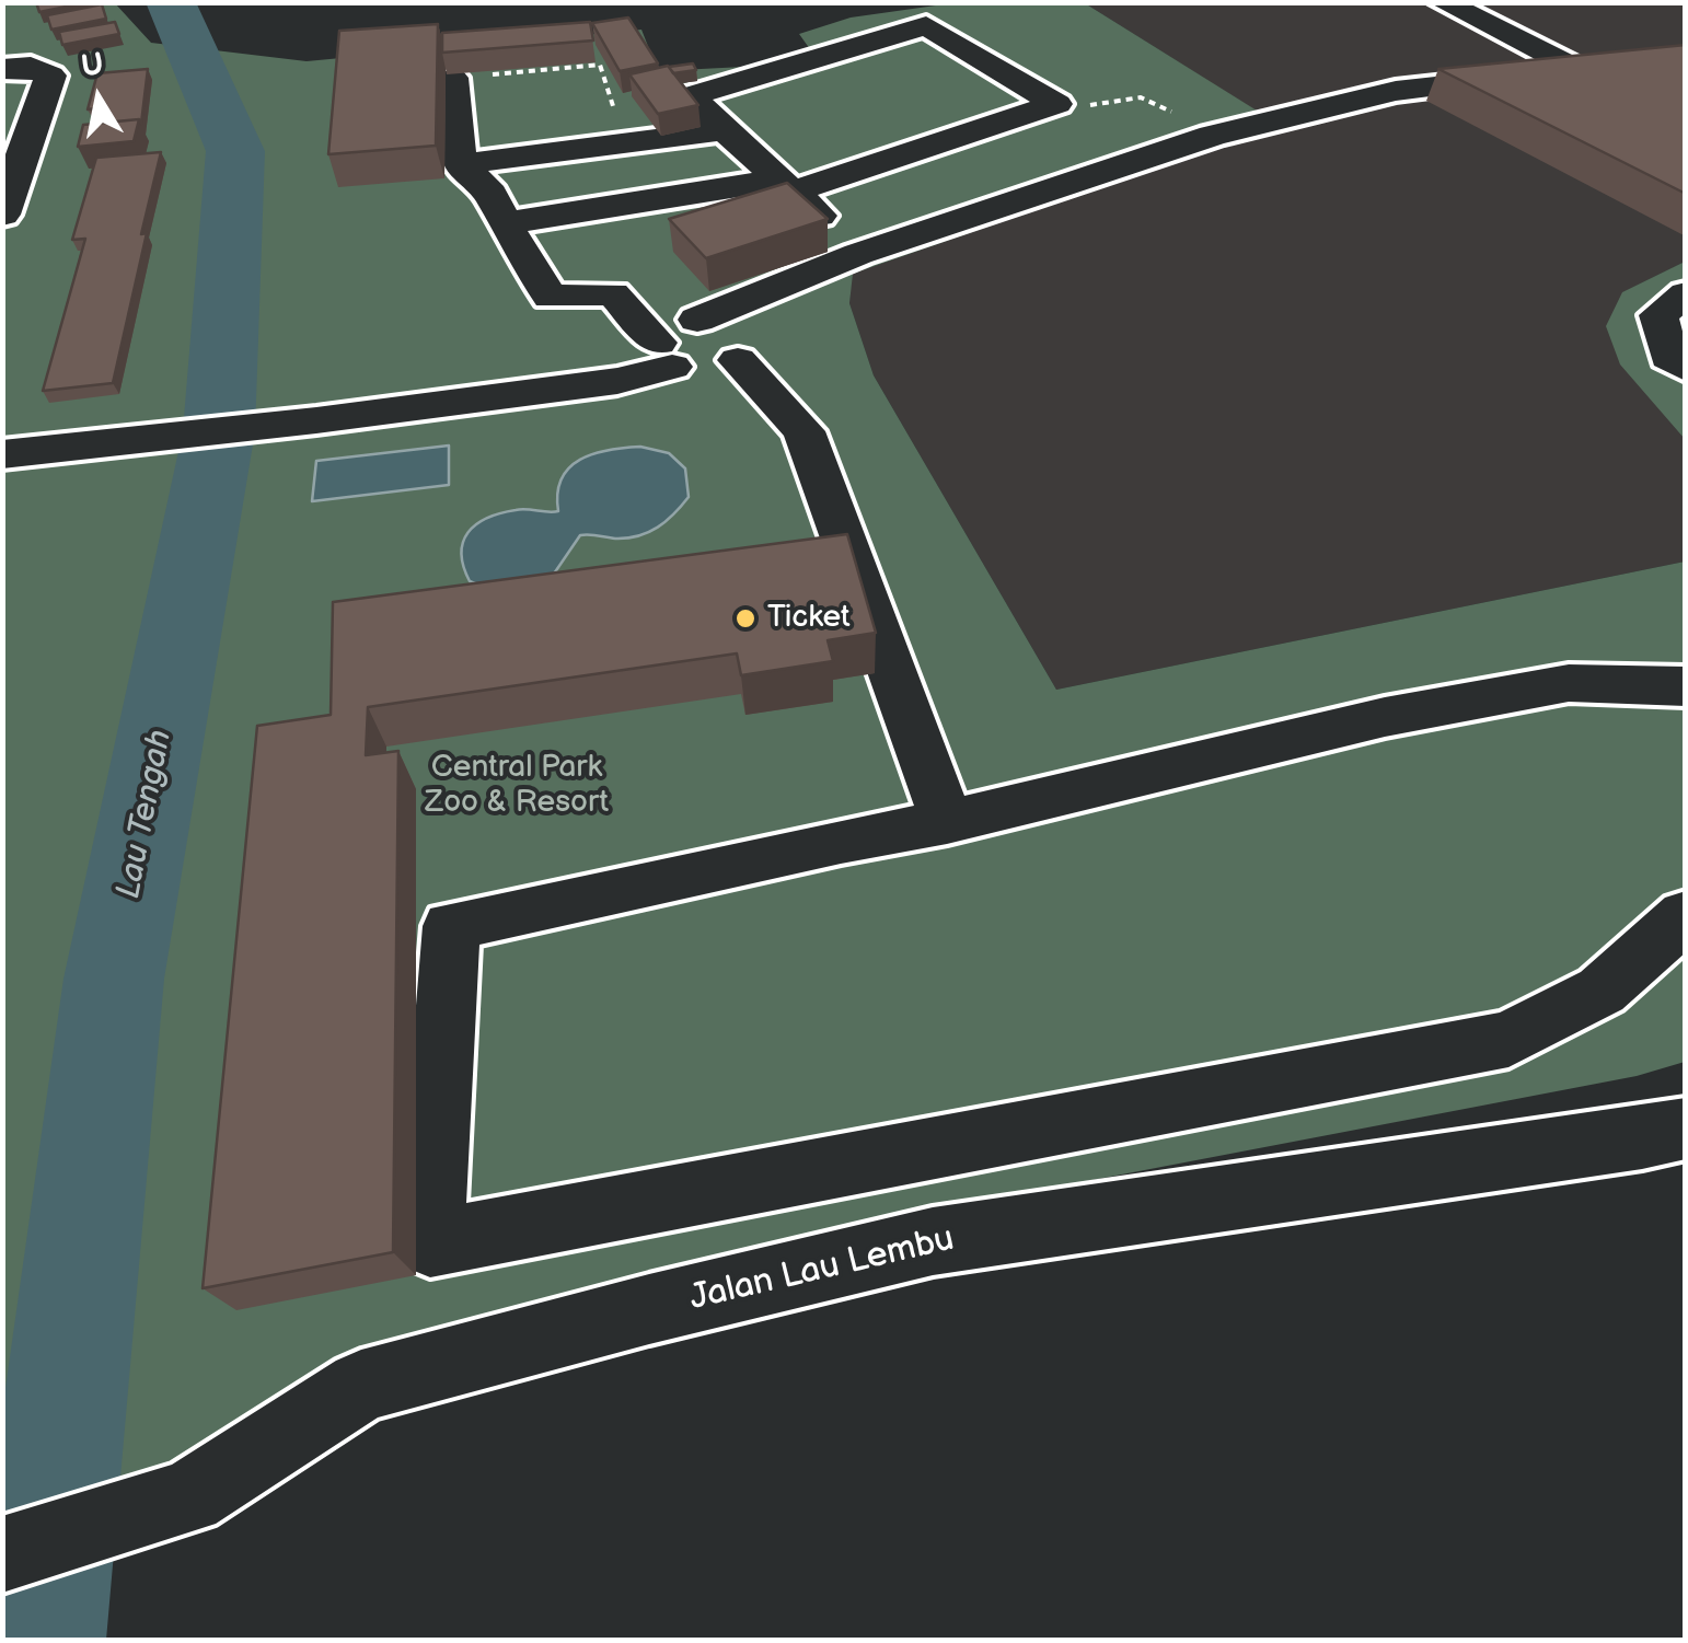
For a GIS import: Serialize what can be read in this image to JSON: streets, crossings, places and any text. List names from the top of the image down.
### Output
{
  "streets": {
    "street": ["Jalan Lau Lembu"]
  },
  "water": ["Lau Tengah"],
  "parks": ["Central Park Zoo & Resort"],
  "places": ["Ticket"],
  "north": "top"
}
